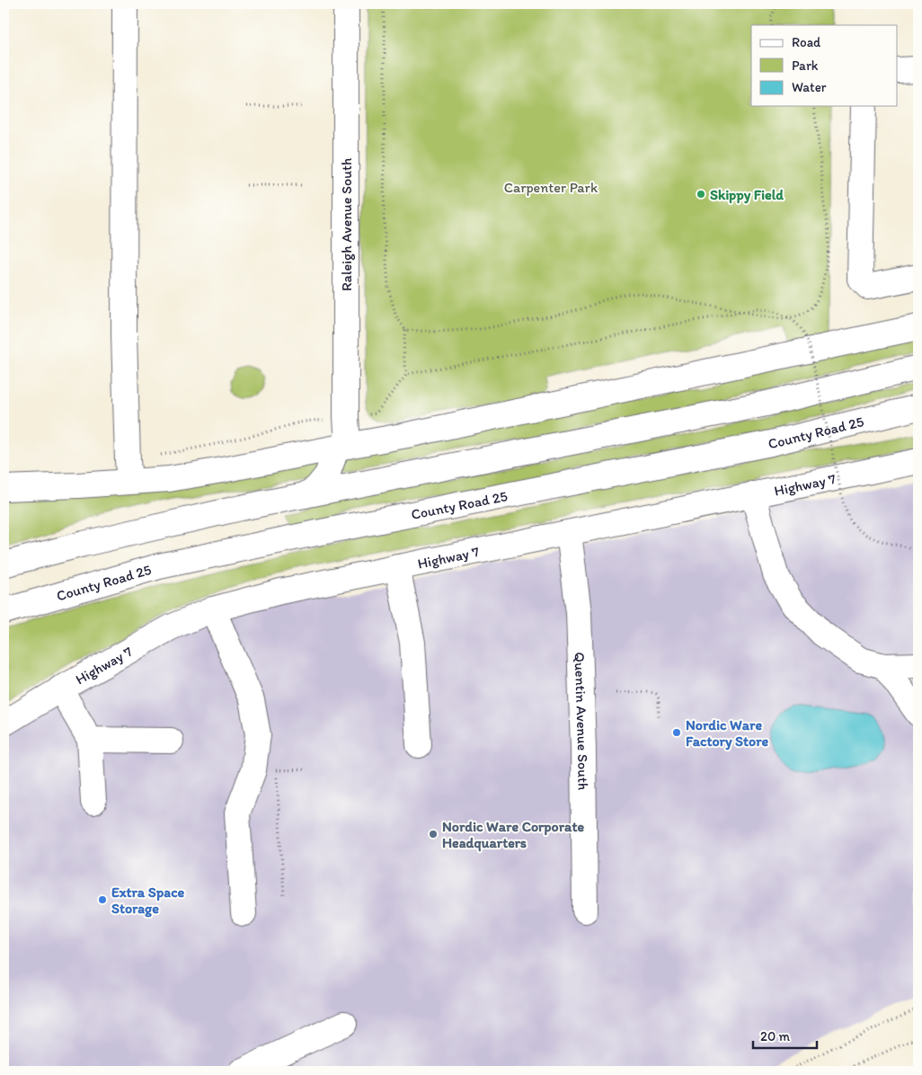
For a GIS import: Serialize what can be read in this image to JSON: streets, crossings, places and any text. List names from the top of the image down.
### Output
{
  "streets": {
    "street": [
      "Raleigh Avenue South",
      "County Road 25",
      "Highway 7",
      "Quentin Avenue South"
    ]
  },
  "crossings": [
    ["Highway 7", "Quentin Avenue South"]
  ],
  "parks": ["Carpenter Park"],
  "places": [
    "Skippy Field",
    "Nordic Ware Factory Store",
    "Nordic Ware Corporate Headquarters",
    "Extra Space Storage"
  ],
  "legend": ["Road", "Park", "Water"],
  "scale_bar": "20 m"
}
